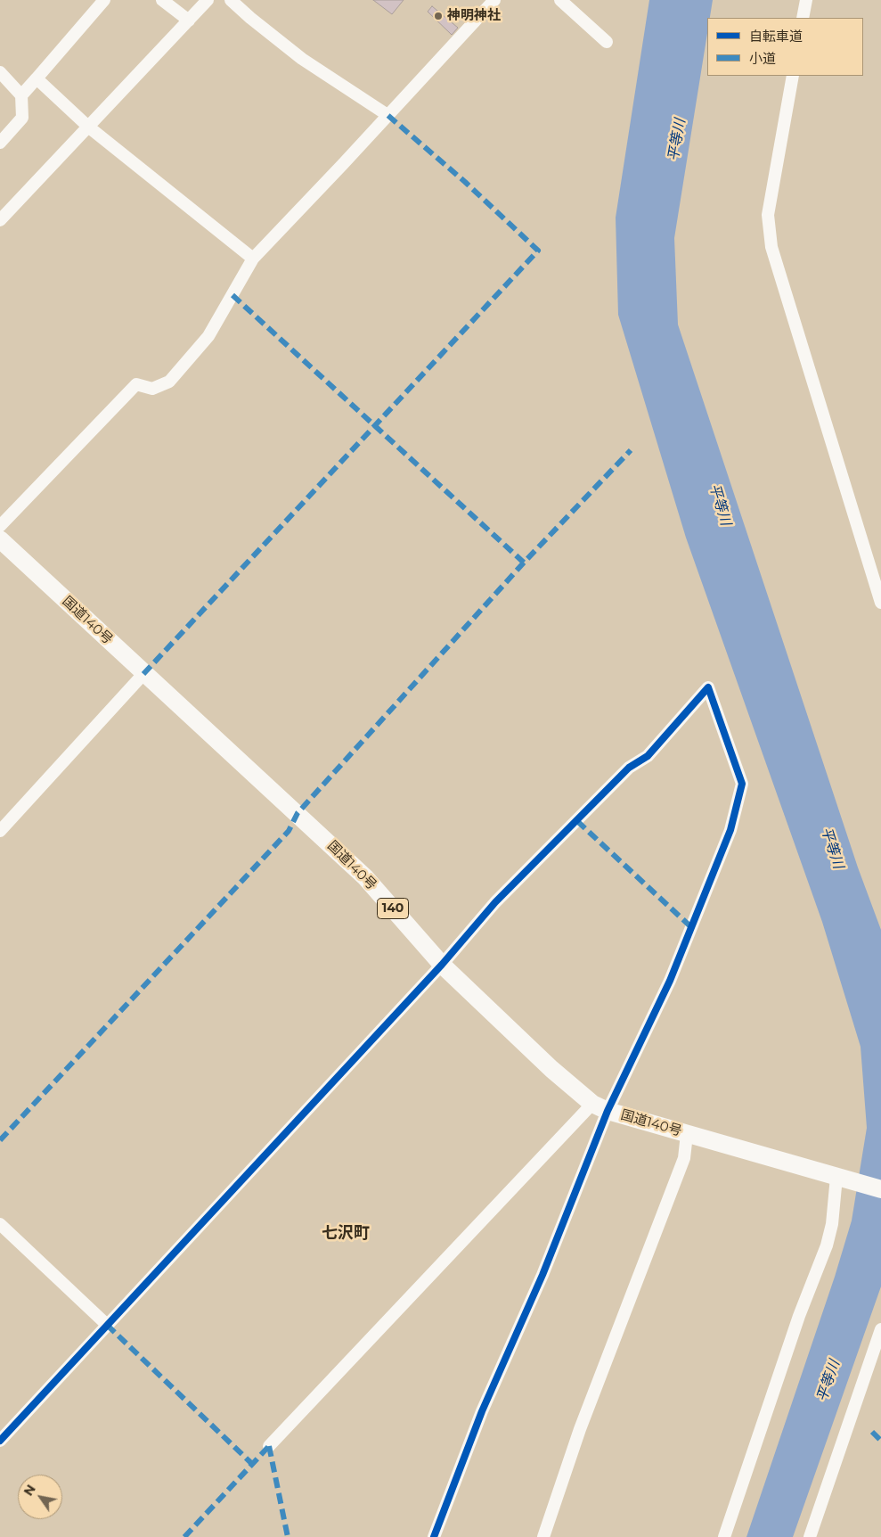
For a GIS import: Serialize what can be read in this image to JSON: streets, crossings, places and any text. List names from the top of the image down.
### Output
{
  "streets": {
    "highway": ["国道140号", "140"]
  },
  "districts": ["七沢町"],
  "water": ["平等川"],
  "places": ["神明神社"],
  "legend": ["自転車道", "小道"],
  "north": "top left"
}
